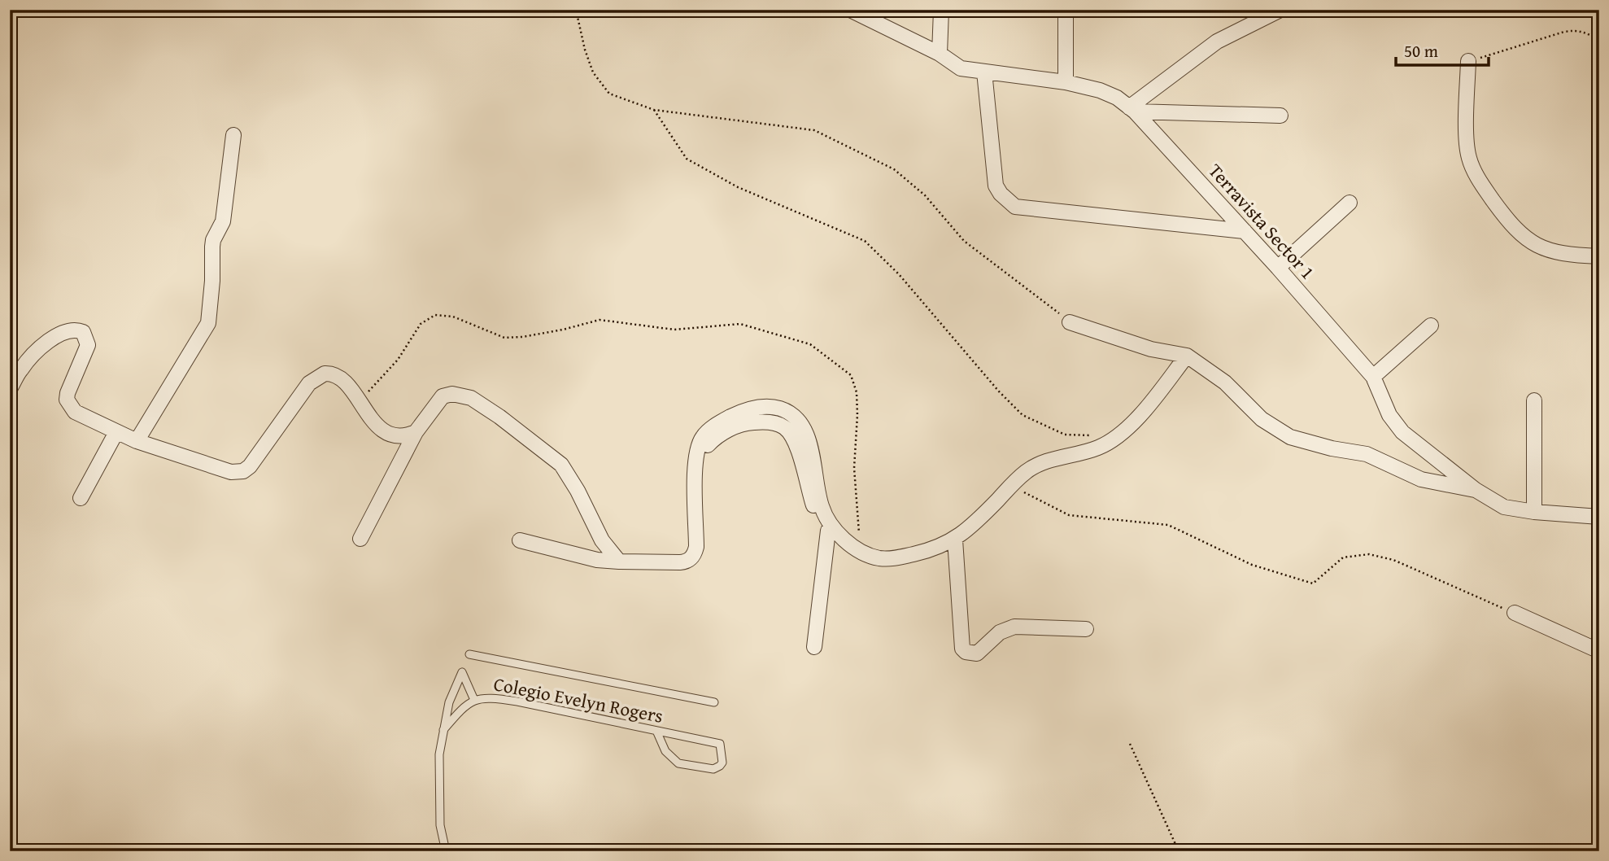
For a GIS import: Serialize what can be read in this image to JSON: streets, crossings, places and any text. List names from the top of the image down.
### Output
{
  "streets": {
    "street": ["Terravista Sector 1"],
    "lane": ["Colegio Evelyn Rogers"]
  },
  "scale_bar": "50 m"
}
